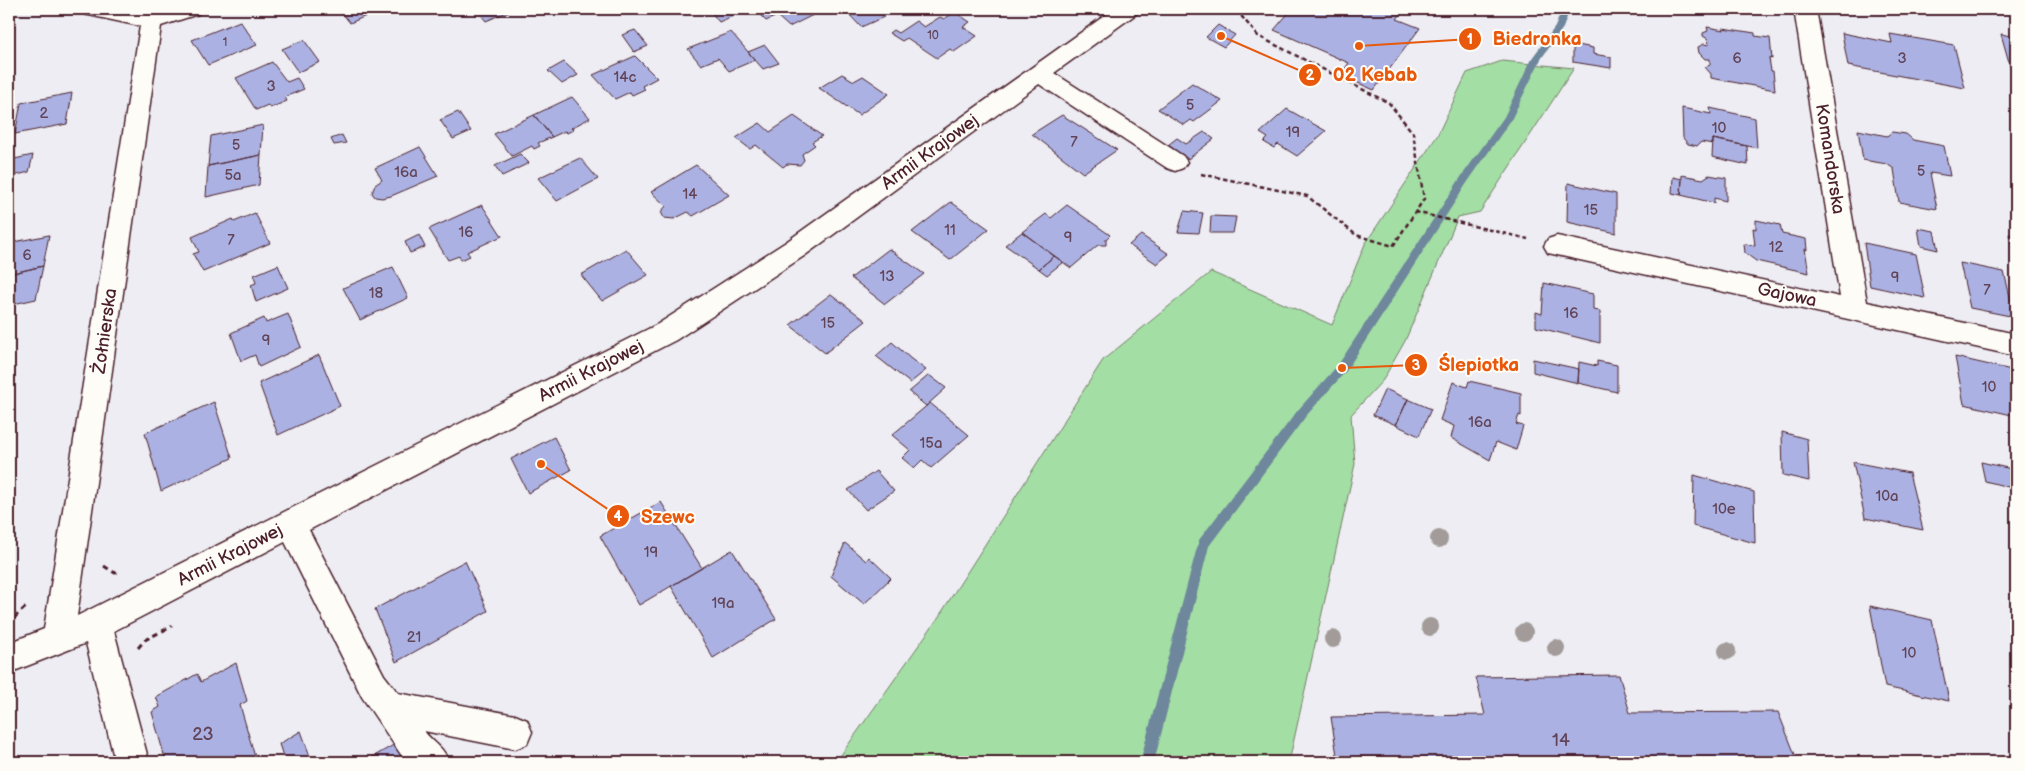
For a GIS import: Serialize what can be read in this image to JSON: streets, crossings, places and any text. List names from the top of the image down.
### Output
{
  "streets": {
    "street": [
      "Armii Krajowej",
      "Komandorska",
      "Gajowa",
      "Żołnierska"
    ]
  },
  "crossings": [
    ["Armii Krajowej", "Żołnierska"],
    ["Komandorska", "Gajowa"]
  ],
  "places": [
    "02 Kebab",
    "Biedronka",
    "Ślepiotka",
    "Szewc"
  ],
  "house_numbers": [
    "10",
    "1",
    "6",
    "3",
    "14c",
    "3",
    "5",
    "2",
    "10",
    "19",
    "7",
    "5",
    "5",
    "16a",
    "5a",
    "14",
    "15",
    "11",
    "16",
    "9",
    "7",
    "12",
    "6",
    "13",
    "9",
    "7",
    "18",
    "16",
    "15",
    "9",
    "10",
    "16a",
    "15a",
    "10a",
    "10e",
    "19",
    "19a",
    "21",
    "10",
    "23",
    "14"
  ]
}
